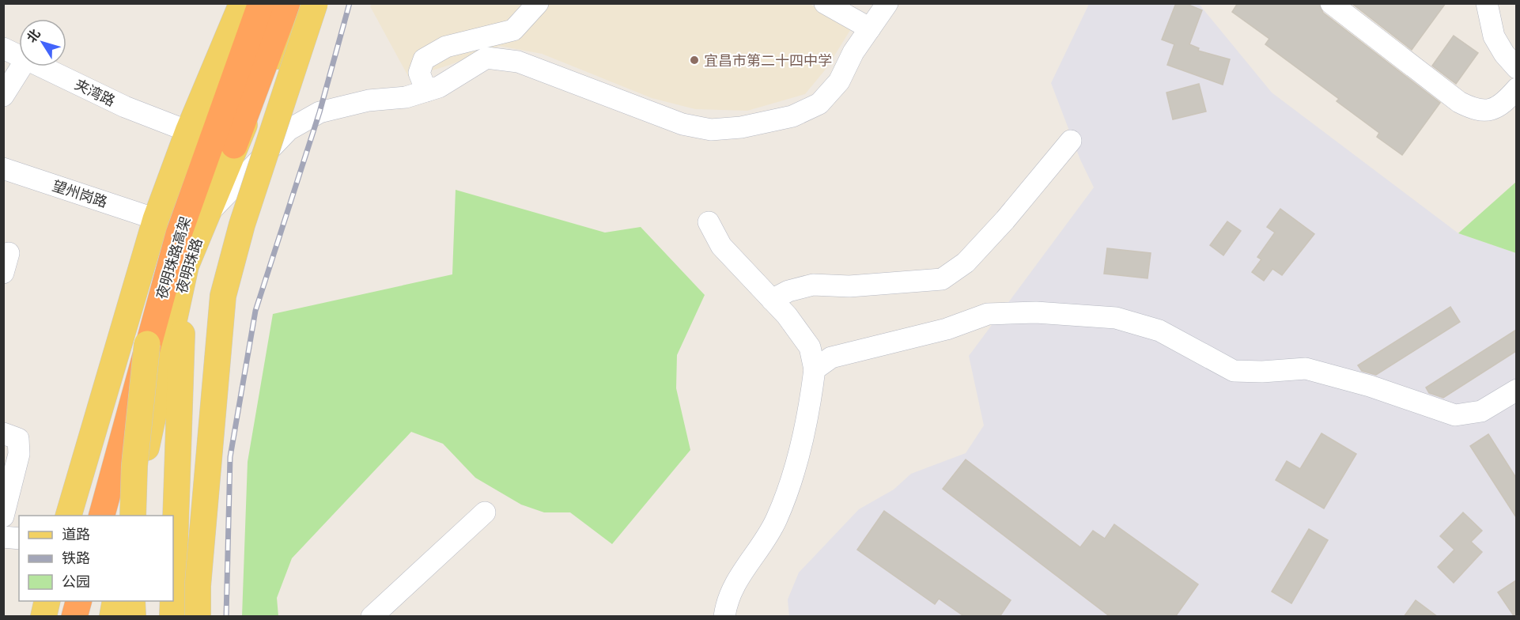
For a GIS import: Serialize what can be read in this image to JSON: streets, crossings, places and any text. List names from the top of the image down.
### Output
{
  "streets": {
    "highway": ["夜明珠路高架"],
    "main road": ["夜明珠路"],
    "street": ["夹湾路", "望州岗路"]
  },
  "places": ["宜昌市第二十四中学"],
  "legend": ["道路", "铁路", "公园"],
  "north": "top left"
}
